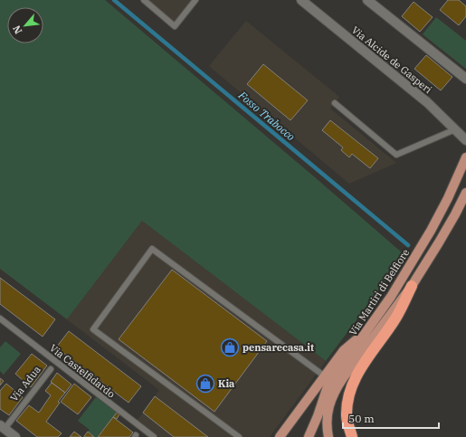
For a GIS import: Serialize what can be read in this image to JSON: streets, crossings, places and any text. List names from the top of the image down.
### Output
{
  "streets": {
    "main road": ["Via Martiri di Belfiore"],
    "street": ["Via Alcide de Gasperi", "Via Adua"],
    "lane": ["Via Castelfidardo"]
  },
  "water": ["Fosso Trabocco"],
  "places": {
    "shop": ["pensarecasa.it", "Kia"]
  },
  "scale_bar": "50 m",
  "north": "bottom left"
}
